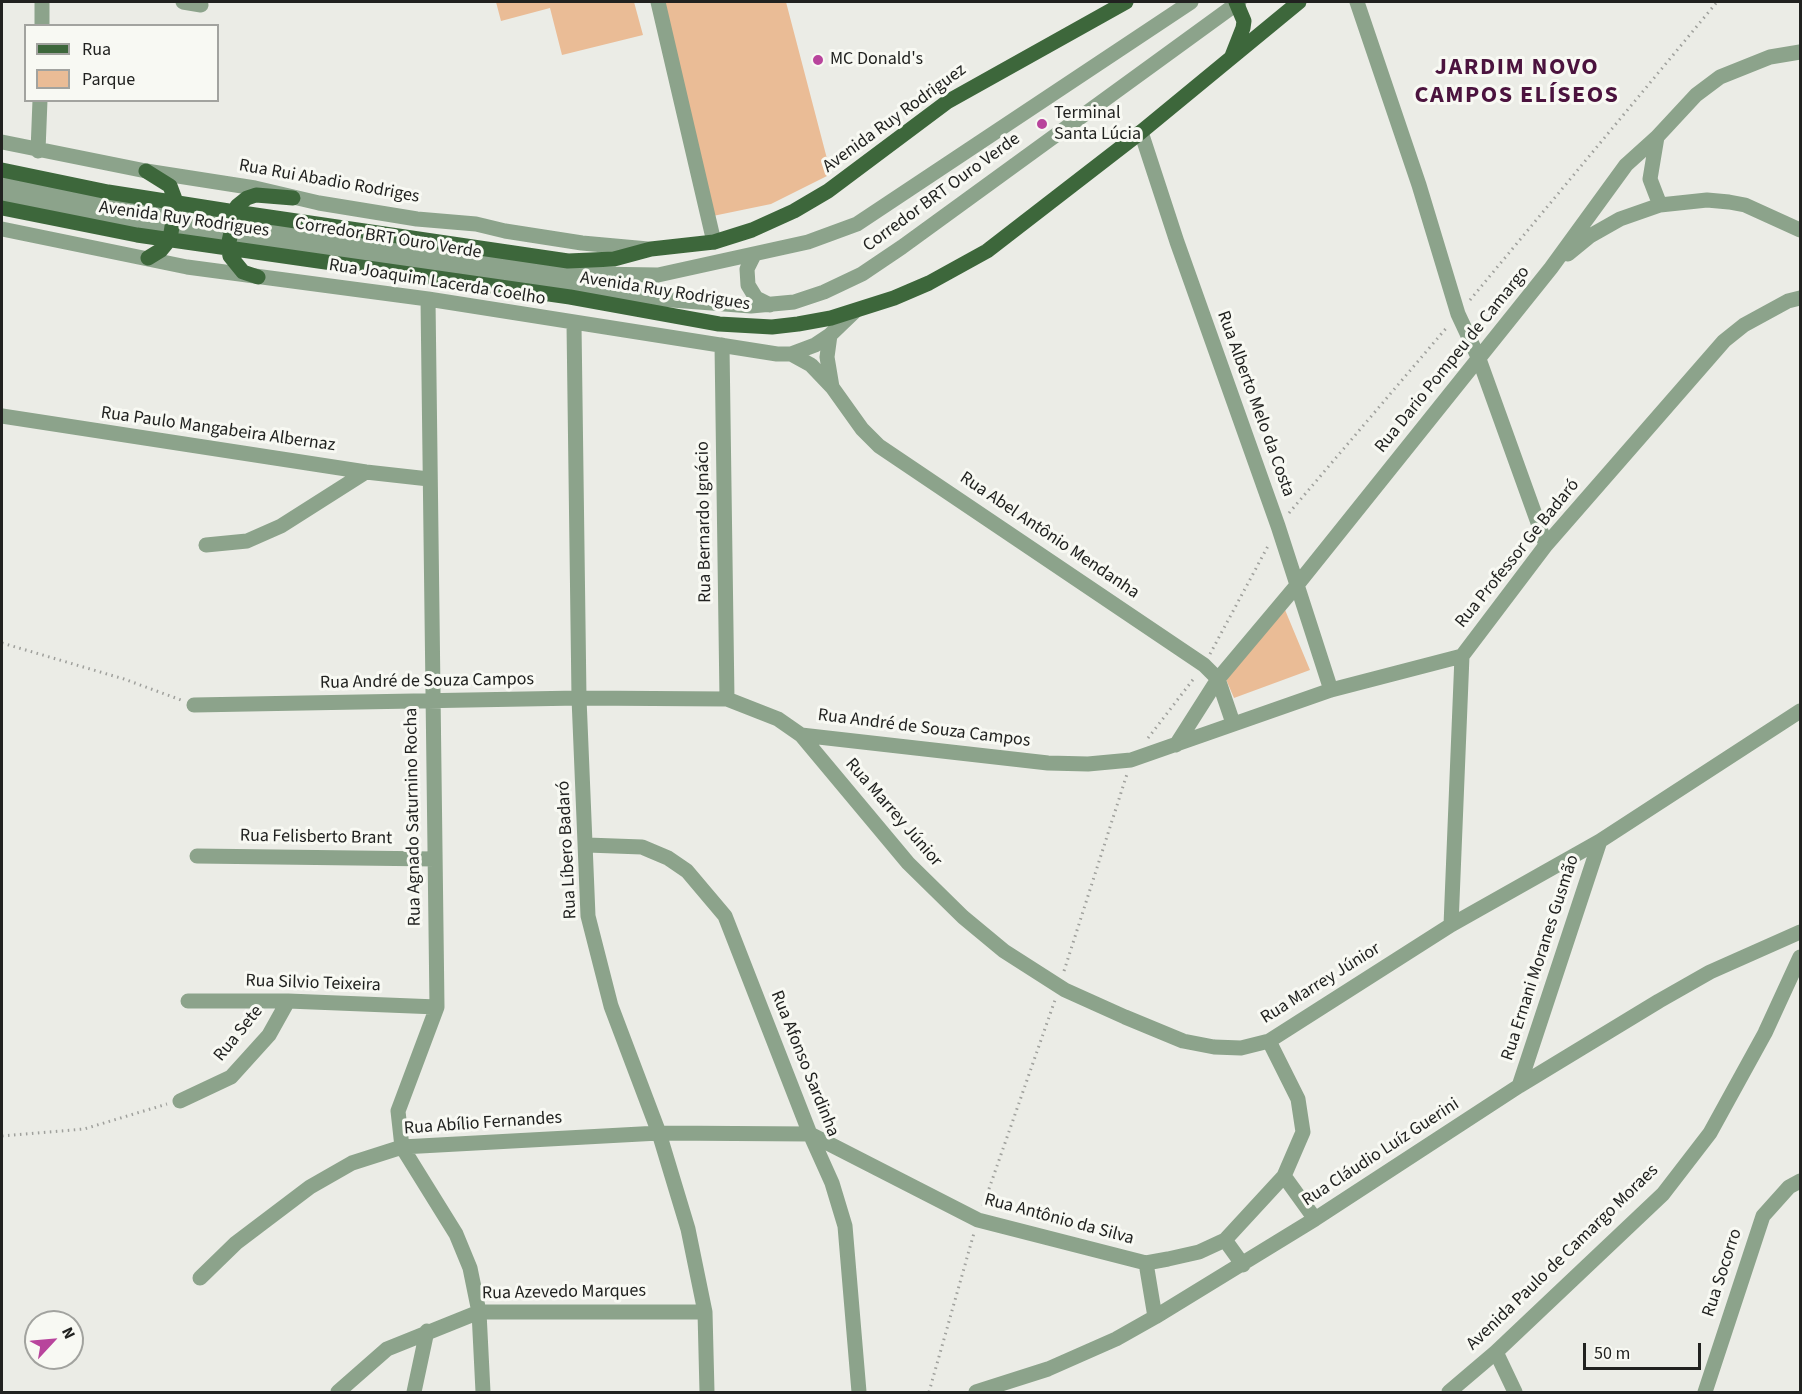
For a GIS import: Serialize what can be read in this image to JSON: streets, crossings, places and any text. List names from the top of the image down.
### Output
{
  "streets": {
    "main road": ["Avenida Ruy Rodriguez", "Avenida Ruy Rodrigues"],
    "street": [
      "Rua Rui Abadio Rodriges",
      "Corredor BRT Ouro Verde",
      "Rua Joaquim Lacerda Coelho",
      "Rua Dario Pompeu de Camargo",
      "Rua Alberto Melo da Costa",
      "Rua Paulo Mangabeira Albernaz",
      "Rua Bernardo Ignácio",
      "Rua Abel Antônio Mendanha",
      "Rua Professor Ge Badaró",
      "Rua André de Souza Campos",
      "Rua Marrey Júnior",
      "Rua Agnado Saturnino Rocha",
      "Rua Felisberto Brant",
      "Rua Líbero Badaró",
      "Rua Ernani Moranes Gusmão",
      "Rua Silvio Teixeira",
      "Rua Sete",
      "Rua Afonso Sardinha",
      "Rua Abílio Fernandes",
      "Rua Cláudio Luíz Guerini",
      "Rua Antônio da Silva",
      "Avenida Paulo de Camargo Moraes",
      "Rua Socorro",
      "Rua Azevedo Marques"
    ]
  },
  "crossings": [
    ["Avenida Ruy Rodriguez", "Avenida Ruy Rodrigues"],
    ["Rua Rui Abadio Rodriges", "Avenida Ruy Rodrigues"],
    ["Corredor BRT Ouro Verde", "Avenida Ruy Rodrigues"],
    ["Avenida Ruy Rodrigues", "Rua Joaquim Lacerda Coelho"],
    ["Avenida Ruy Rodrigues", "Rua Alberto Melo da Costa"],
    ["Rua Joaquim Lacerda Coelho", "Rua Bernardo Ignácio"],
    ["Rua Joaquim Lacerda Coelho", "Rua Abel Antônio Mendanha"],
    ["Rua Joaquim Lacerda Coelho", "Rua Agnado Saturnino Rocha"],
    ["Rua Joaquim Lacerda Coelho", "Rua Líbero Badaró"],
    ["Rua Dario Pompeu de Camargo", "Rua Alberto Melo da Costa"],
    ["Rua Dario Pompeu de Camargo", "Rua Abel Antônio Mendanha"],
    ["Rua Dario Pompeu de Camargo", "Rua André de Souza Campos"],
    ["Rua Alberto Melo da Costa", "Rua André de Souza Campos"],
    ["Rua Paulo Mangabeira Albernaz", "Rua Agnado Saturnino Rocha"],
    ["Rua Bernardo Ignácio", "Rua André de Souza Campos"],
    ["Rua Abel Antônio Mendanha", "Rua André de Souza Campos"],
    ["Rua Professor Ge Badaró", "Rua André de Souza Campos"],
    ["Rua Professor Ge Badaró", "Rua Marrey Júnior"],
    ["Rua André de Souza Campos", "Rua Marrey Júnior"],
    ["Rua André de Souza Campos", "Rua Agnado Saturnino Rocha"],
    ["Rua André de Souza Campos", "Rua Líbero Badaró"],
    ["Rua Marrey Júnior", "Rua Ernani Moranes Gusmão"],
    ["Rua Marrey Júnior", "Rua Antônio da Silva"],
    ["Rua Agnado Saturnino Rocha", "Rua Felisberto Brant"],
    ["Rua Agnado Saturnino Rocha", "Rua Silvio Teixeira"],
    ["Rua Agnado Saturnino Rocha", "Rua Abílio Fernandes"],
    ["Rua Líbero Badaró", "Rua Afonso Sardinha"],
    ["Rua Líbero Badaró", "Rua Abílio Fernandes"],
    ["Rua Líbero Badaró", "Rua Azevedo Marques"],
    ["Rua Ernani Moranes Gusmão", "Rua Cláudio Luíz Guerini"],
    ["Rua Silvio Teixeira", "Rua Sete"],
    ["Rua Afonso Sardinha", "Rua Abílio Fernandes"],
    ["Rua Afonso Sardinha", "Rua Antônio da Silva"],
    ["Rua Abílio Fernandes", "Rua Antônio da Silva"]
  ],
  "districts": ["JARDIM NOVO CAMPOS ELÍSEOS"],
  "places": ["MC Donald's", "Terminal Santa Lúcia"],
  "legend": ["Rua", "Parque"],
  "scale_bar": "50 m",
  "north": "top right"
}
